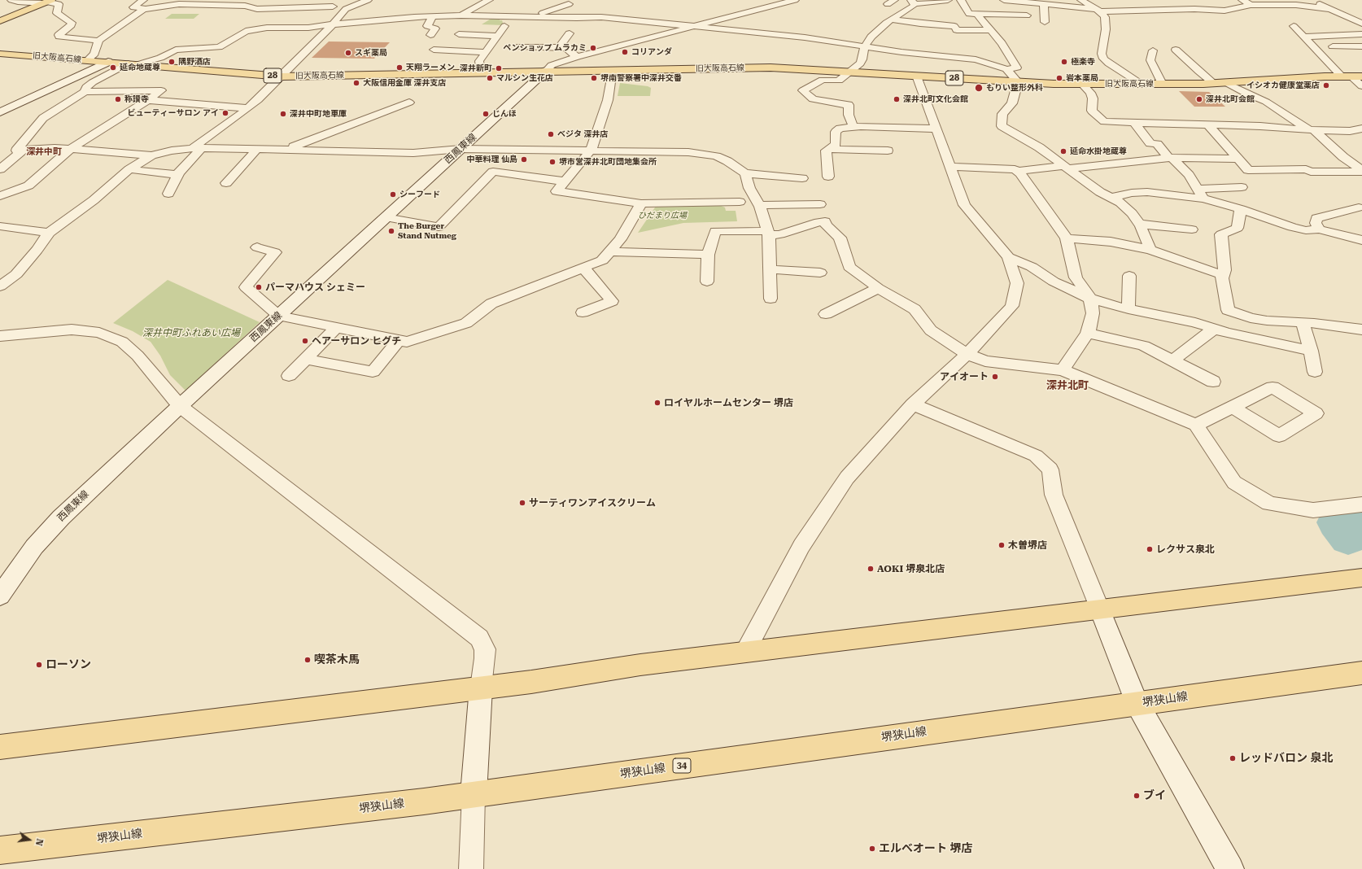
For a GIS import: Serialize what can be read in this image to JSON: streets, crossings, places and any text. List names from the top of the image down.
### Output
{
  "streets": {
    "main road": [
      "旧大阪高石線",
      "28",
      "西鳳東線",
      "堺狭山線",
      "34"
    ]
  },
  "crossings": [
    ["旧大阪高石線", "西鳳東線"]
  ],
  "districts": ["深井中町", "深井北町"],
  "parks": ["ひだまり広場", "深井中町ふれあい広場"],
  "places": [
    "ペンショップ ムラカミ",
    "コリアンダ",
    "スギ薬局",
    "隅野酒店",
    "極楽寺",
    "延命地蔵尊",
    "天翔ラーメン",
    "深井新町",
    "マルシン生花店",
    "堺南警察署中深井交番",
    "岩本薬局",
    "大阪信用金庫 深井支店",
    "イシオカ健康堂薬店",
    "もりい整形外科",
    "称讃寺",
    "深井北町文化会館",
    "深井北町会館",
    "ビューティーサロン アイ",
    "深井中町地車庫",
    "じんほ",
    "ベジタ 深井店",
    "延命水掛地蔵尊",
    "中華料理 仙島",
    "堺市営深井北町団地集会所",
    "シーフード",
    "The Burger Stand Nutmeg",
    "パーマハウス シェミー",
    "ヘアーサロン ヒグチ",
    "アイオート",
    "ロイヤルホームセンター 堺店",
    "サーティワンアイスクリーム",
    "木曽堺店",
    "レクサス泉北",
    "AOKI 堺泉北店",
    "喫茶木馬",
    "ローソン",
    "レッドバロン 泉北",
    "ブイ",
    "エルべオート 堺店"
  ],
  "north": "right"
}
